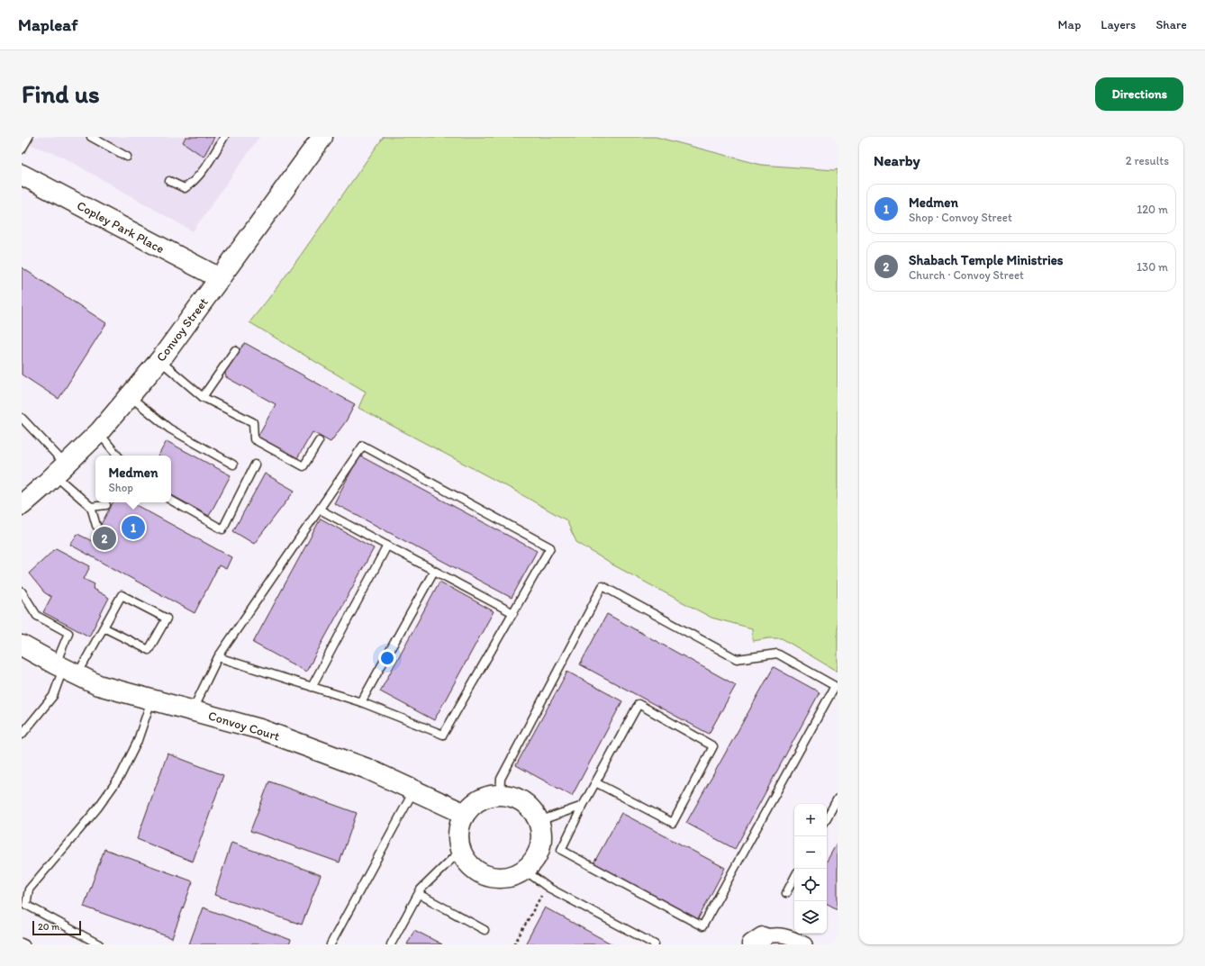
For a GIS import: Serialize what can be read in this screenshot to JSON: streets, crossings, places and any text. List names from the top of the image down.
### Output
{
  "streets": {
    "street": ["Copley Park Place", "Convoy Street", "Convoy Court"]
  },
  "crossings": [
    ["Copley Park Place", "Convoy Street"]
  ],
  "scale_bar": "20 m",
  "page": {
    "header": "Mapleaf",
    "nav": ["Map", "Layers", "Share"],
    "buttons": "Directions",
    "title": "Find us",
    "heading": ["Nearby", "2 results"],
    "list": [
      {
        "mark": "1",
        "name": "Medmen",
        "note": "Shop · Convoy Street",
        "value": "120 m"
      },
      {
        "mark": "2",
        "name": "Shabach Temple Ministries",
        "note": "Church · Convoy Street",
        "value": "130 m"
      }
    ],
    "popup": ["Medmen", "Shop"],
    "pins": ["1", "2"],
    "map_buttons": ["+", "−"],
    "scale": "20 m"
  }
}
